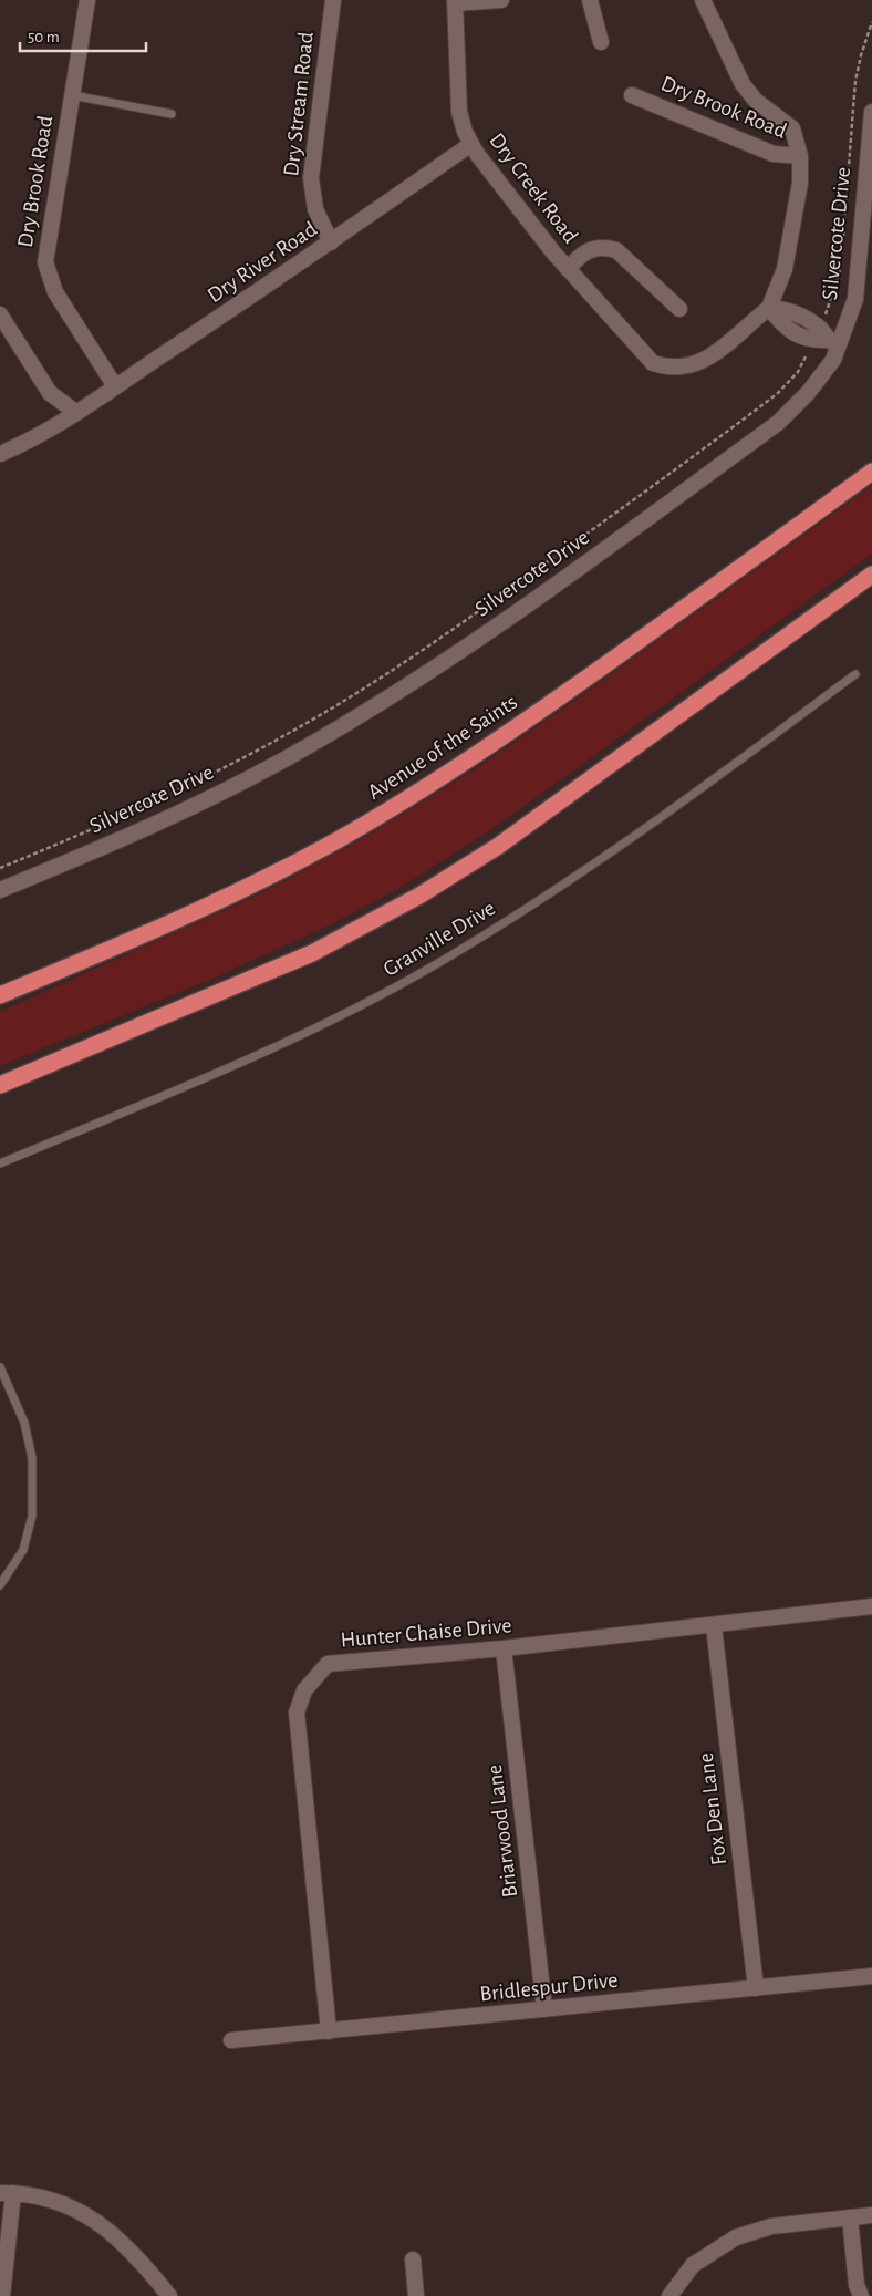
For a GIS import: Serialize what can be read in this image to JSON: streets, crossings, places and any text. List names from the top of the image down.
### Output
{
  "streets": {
    "highway": ["Avenue of the Saints"],
    "street": [
      "Dry Stream Road",
      "Dry Brook Road",
      "Dry Creek Road",
      "Silvercote Drive",
      "Dry River Road",
      "Hunter Chaise Drive",
      "Fox Den Lane",
      "Briarwood Lane",
      "Bridlespur Drive"
    ],
    "lane": ["Granville Drive"]
  },
  "crossings": [
    ["Dry Stream Road", "Dry River Road"],
    ["Dry Brook Road", "Dry Creek Road"],
    ["Dry Brook Road", "Dry River Road"],
    ["Dry Creek Road", "Dry River Road"],
    ["Hunter Chaise Drive", "Fox Den Lane"],
    ["Hunter Chaise Drive", "Briarwood Lane"],
    ["Hunter Chaise Drive", "Bridlespur Drive"],
    ["Fox Den Lane", "Bridlespur Drive"],
    ["Briarwood Lane", "Bridlespur Drive"]
  ],
  "scale_bar": "50 m"
}
